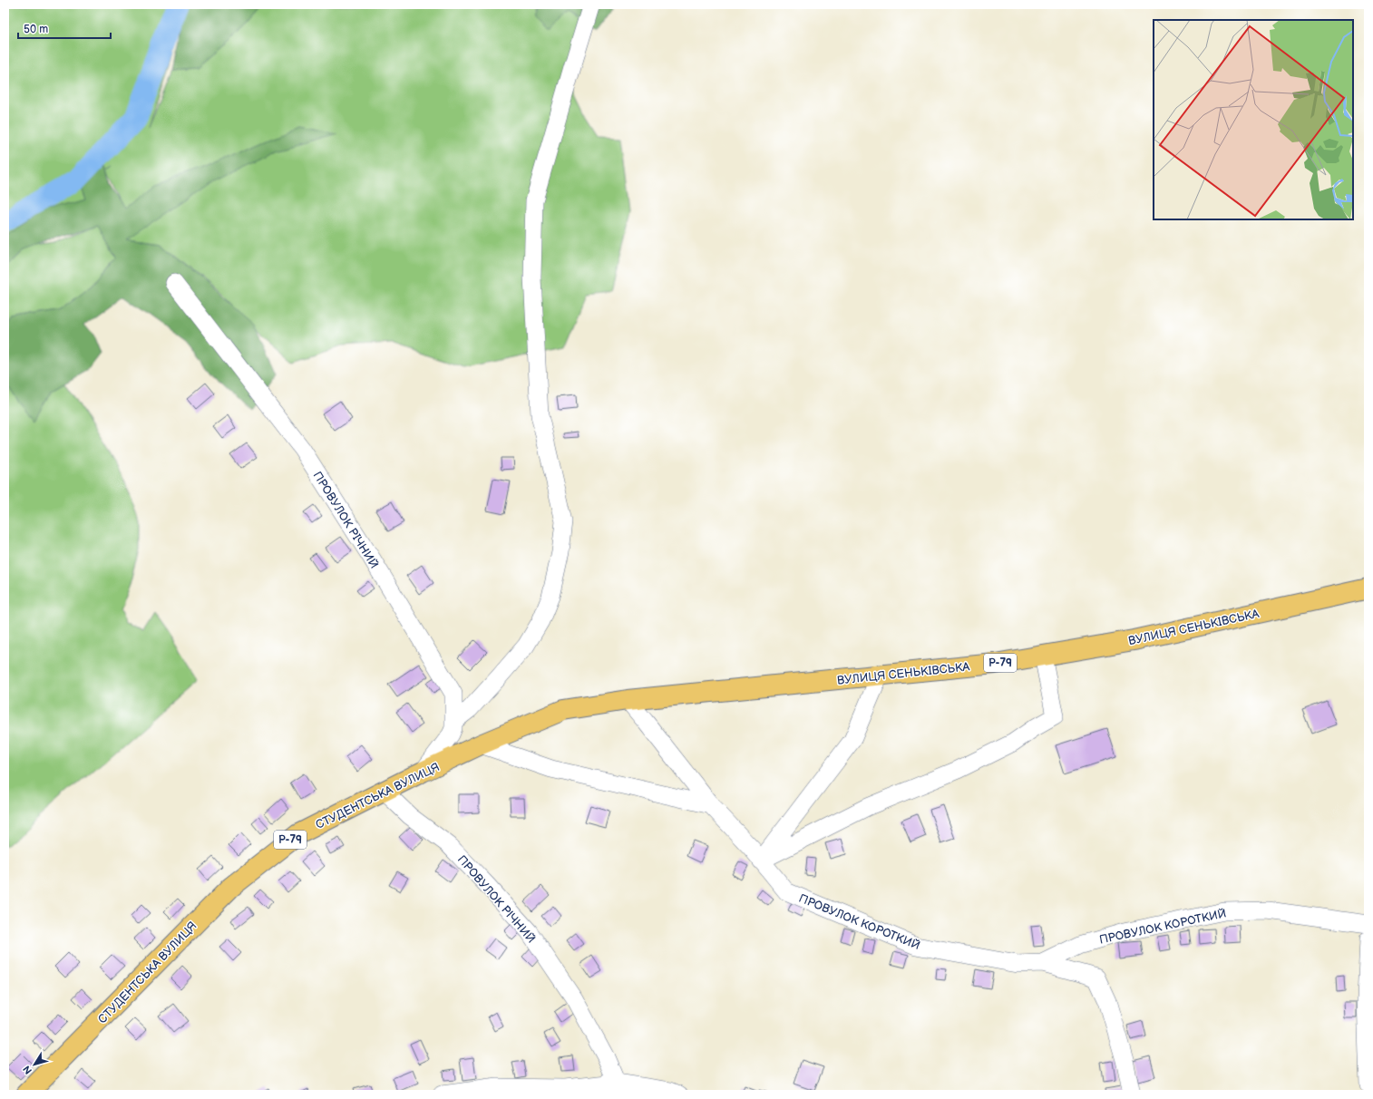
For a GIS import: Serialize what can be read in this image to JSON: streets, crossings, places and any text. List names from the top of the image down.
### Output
{
  "streets": {
    "main road": ["ВУЛИЦЯ СЕНЬКIВСЬКА", "Р-79", "СТУДЕНТСЬКА ВУЛИЦЯ"],
    "street": ["ПРОВУЛОК РIЧНИЙ", "ПРОВУЛОК РІЧНИЙ", "ПРОВУЛОК КОРОТКИЙ"]
  },
  "crossings": [
    ["ПРОВУЛОК РIЧНИЙ", "СТУДЕНТСЬКА ВУЛИЦЯ"],
    ["ВУЛИЦЯ СЕНЬКIВСЬКА", "СТУДЕНТСЬКА ВУЛИЦЯ"],
    ["ВУЛИЦЯ СЕНЬКIВСЬКА", "ПРОВУЛОК КОРОТКИЙ"],
    ["СТУДЕНТСЬКА ВУЛИЦЯ", "ПРОВУЛОК РІЧНИЙ"],
    ["СТУДЕНТСЬКА ВУЛИЦЯ", "ПРОВУЛОК КОРОТКИЙ"]
  ],
  "scale_bar": "50 m",
  "north": "bottom left"
}
